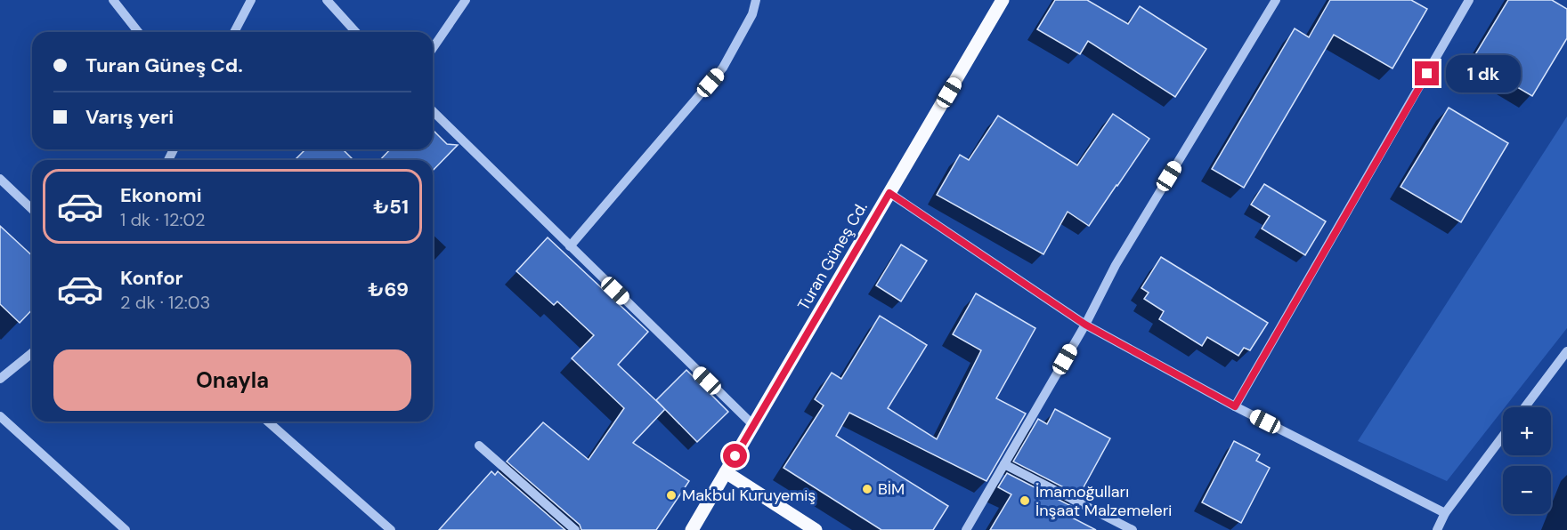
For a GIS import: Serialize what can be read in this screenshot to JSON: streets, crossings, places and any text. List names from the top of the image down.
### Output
{
  "streets": {
    "main road": ["Turan Güneş Cd."]
  },
  "places": ["BİM", "Makbul Kuruyemiş", "İmamoğulları İnşaat Malzemeleri"],
  "page": {
    "banner": ["Turan Güneş Cd.", "Varış yeri"],
    "bubble": "1 dk",
    "list": [
      {
        "name": "Ekonomi",
        "note": "1 dk · 12:02",
        "value": "₺51"
      },
      {
        "name": "Konfor",
        "note": "2 dk · 12:03",
        "value": "₺69"
      }
    ],
    "buttons": "Onayla",
    "map_buttons": ["+", "−"]
  }
}
